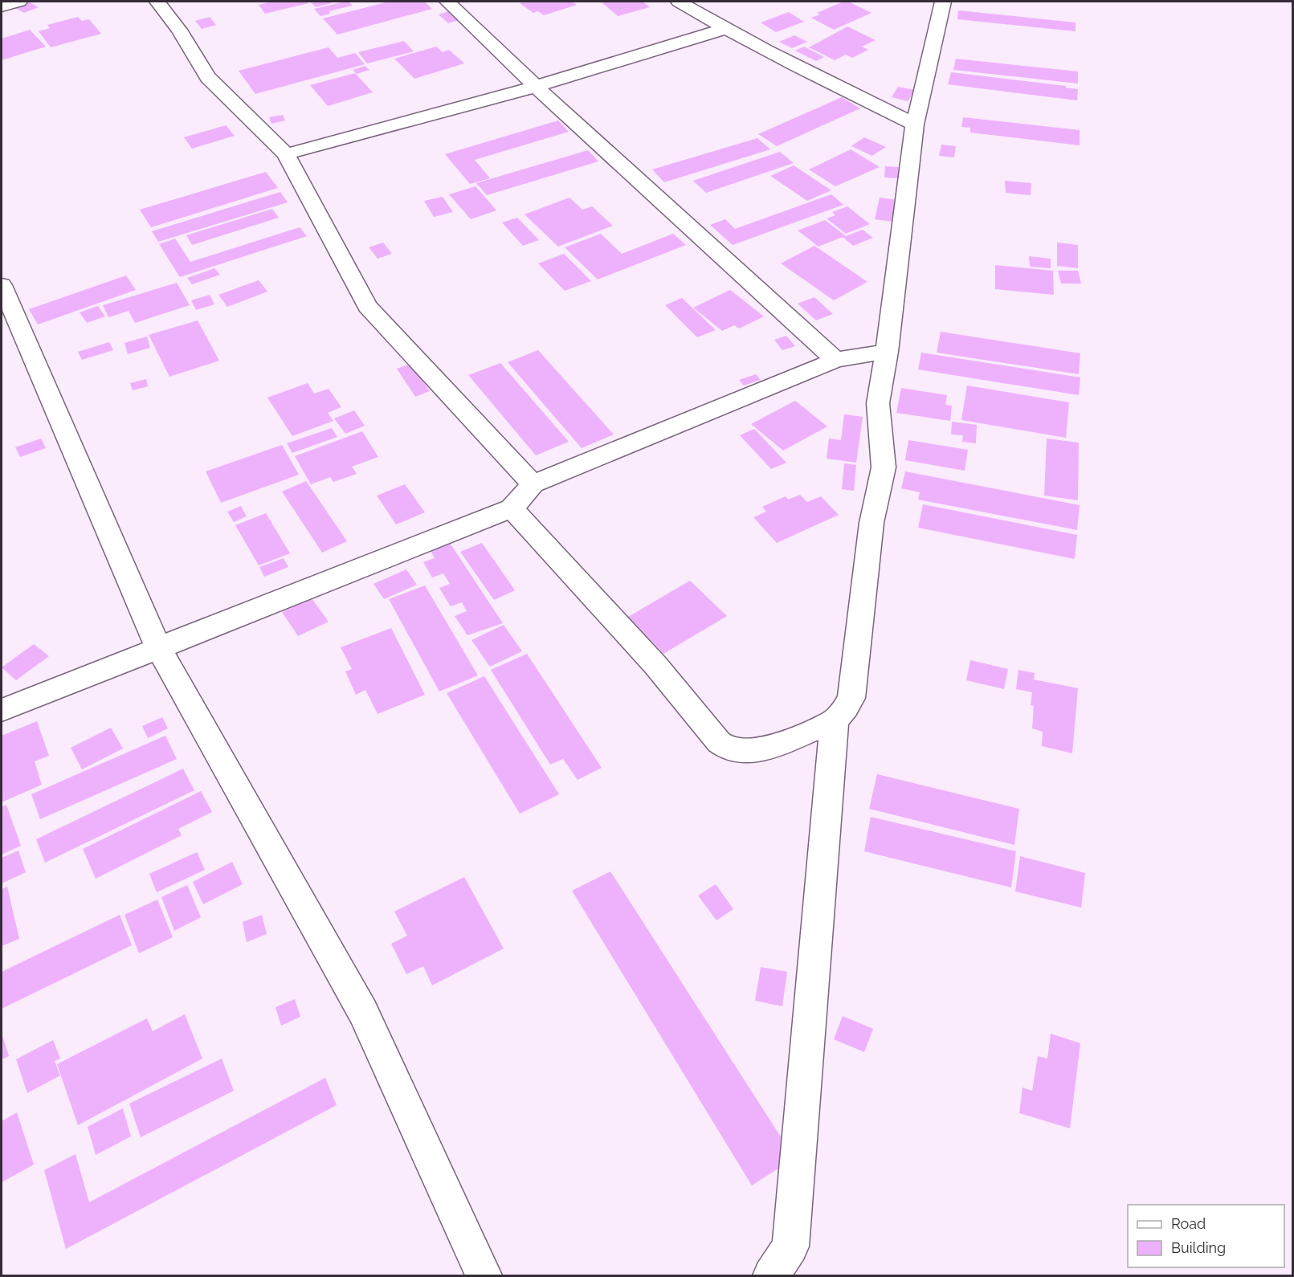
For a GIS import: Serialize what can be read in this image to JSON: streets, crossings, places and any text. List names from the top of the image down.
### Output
{
  "legend": ["Road", "Building"]
}
